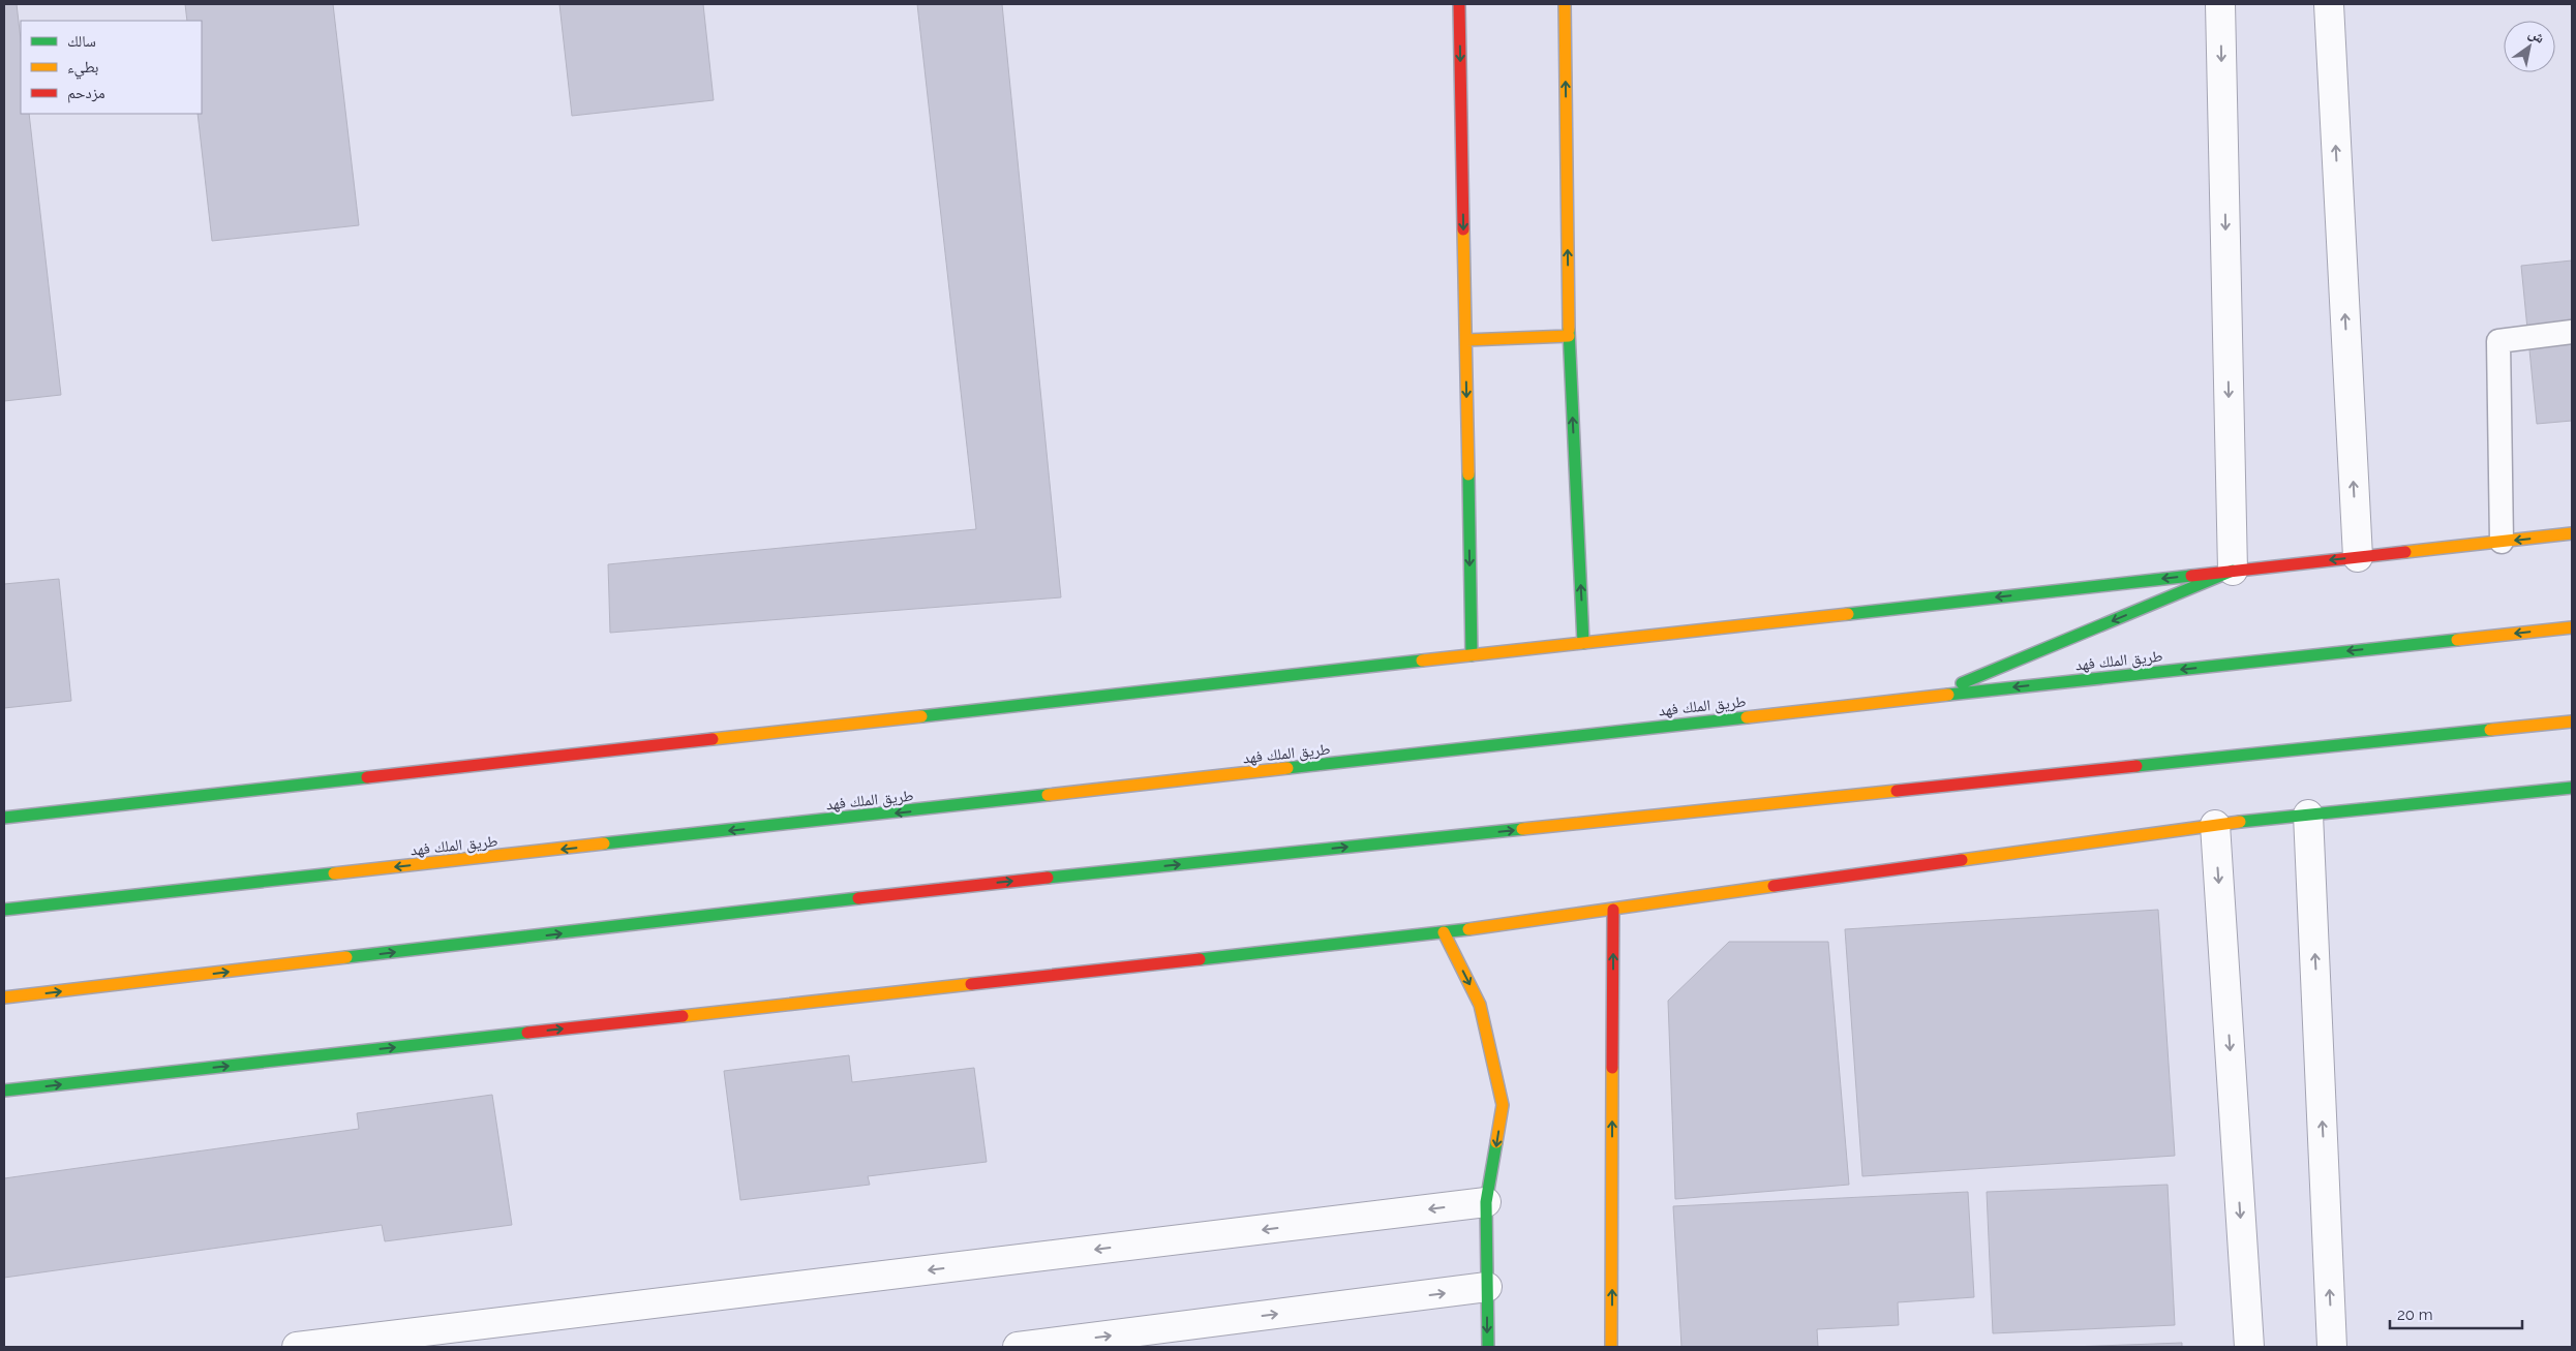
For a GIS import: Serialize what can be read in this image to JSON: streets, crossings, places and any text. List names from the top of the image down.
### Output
{
  "streets": {
    "main road": ["طريق الملك فهد"]
  },
  "legend": ["سالك", "بطيء", "مزدحم"],
  "scale_bar": "20 m",
  "north": "top right"
}
